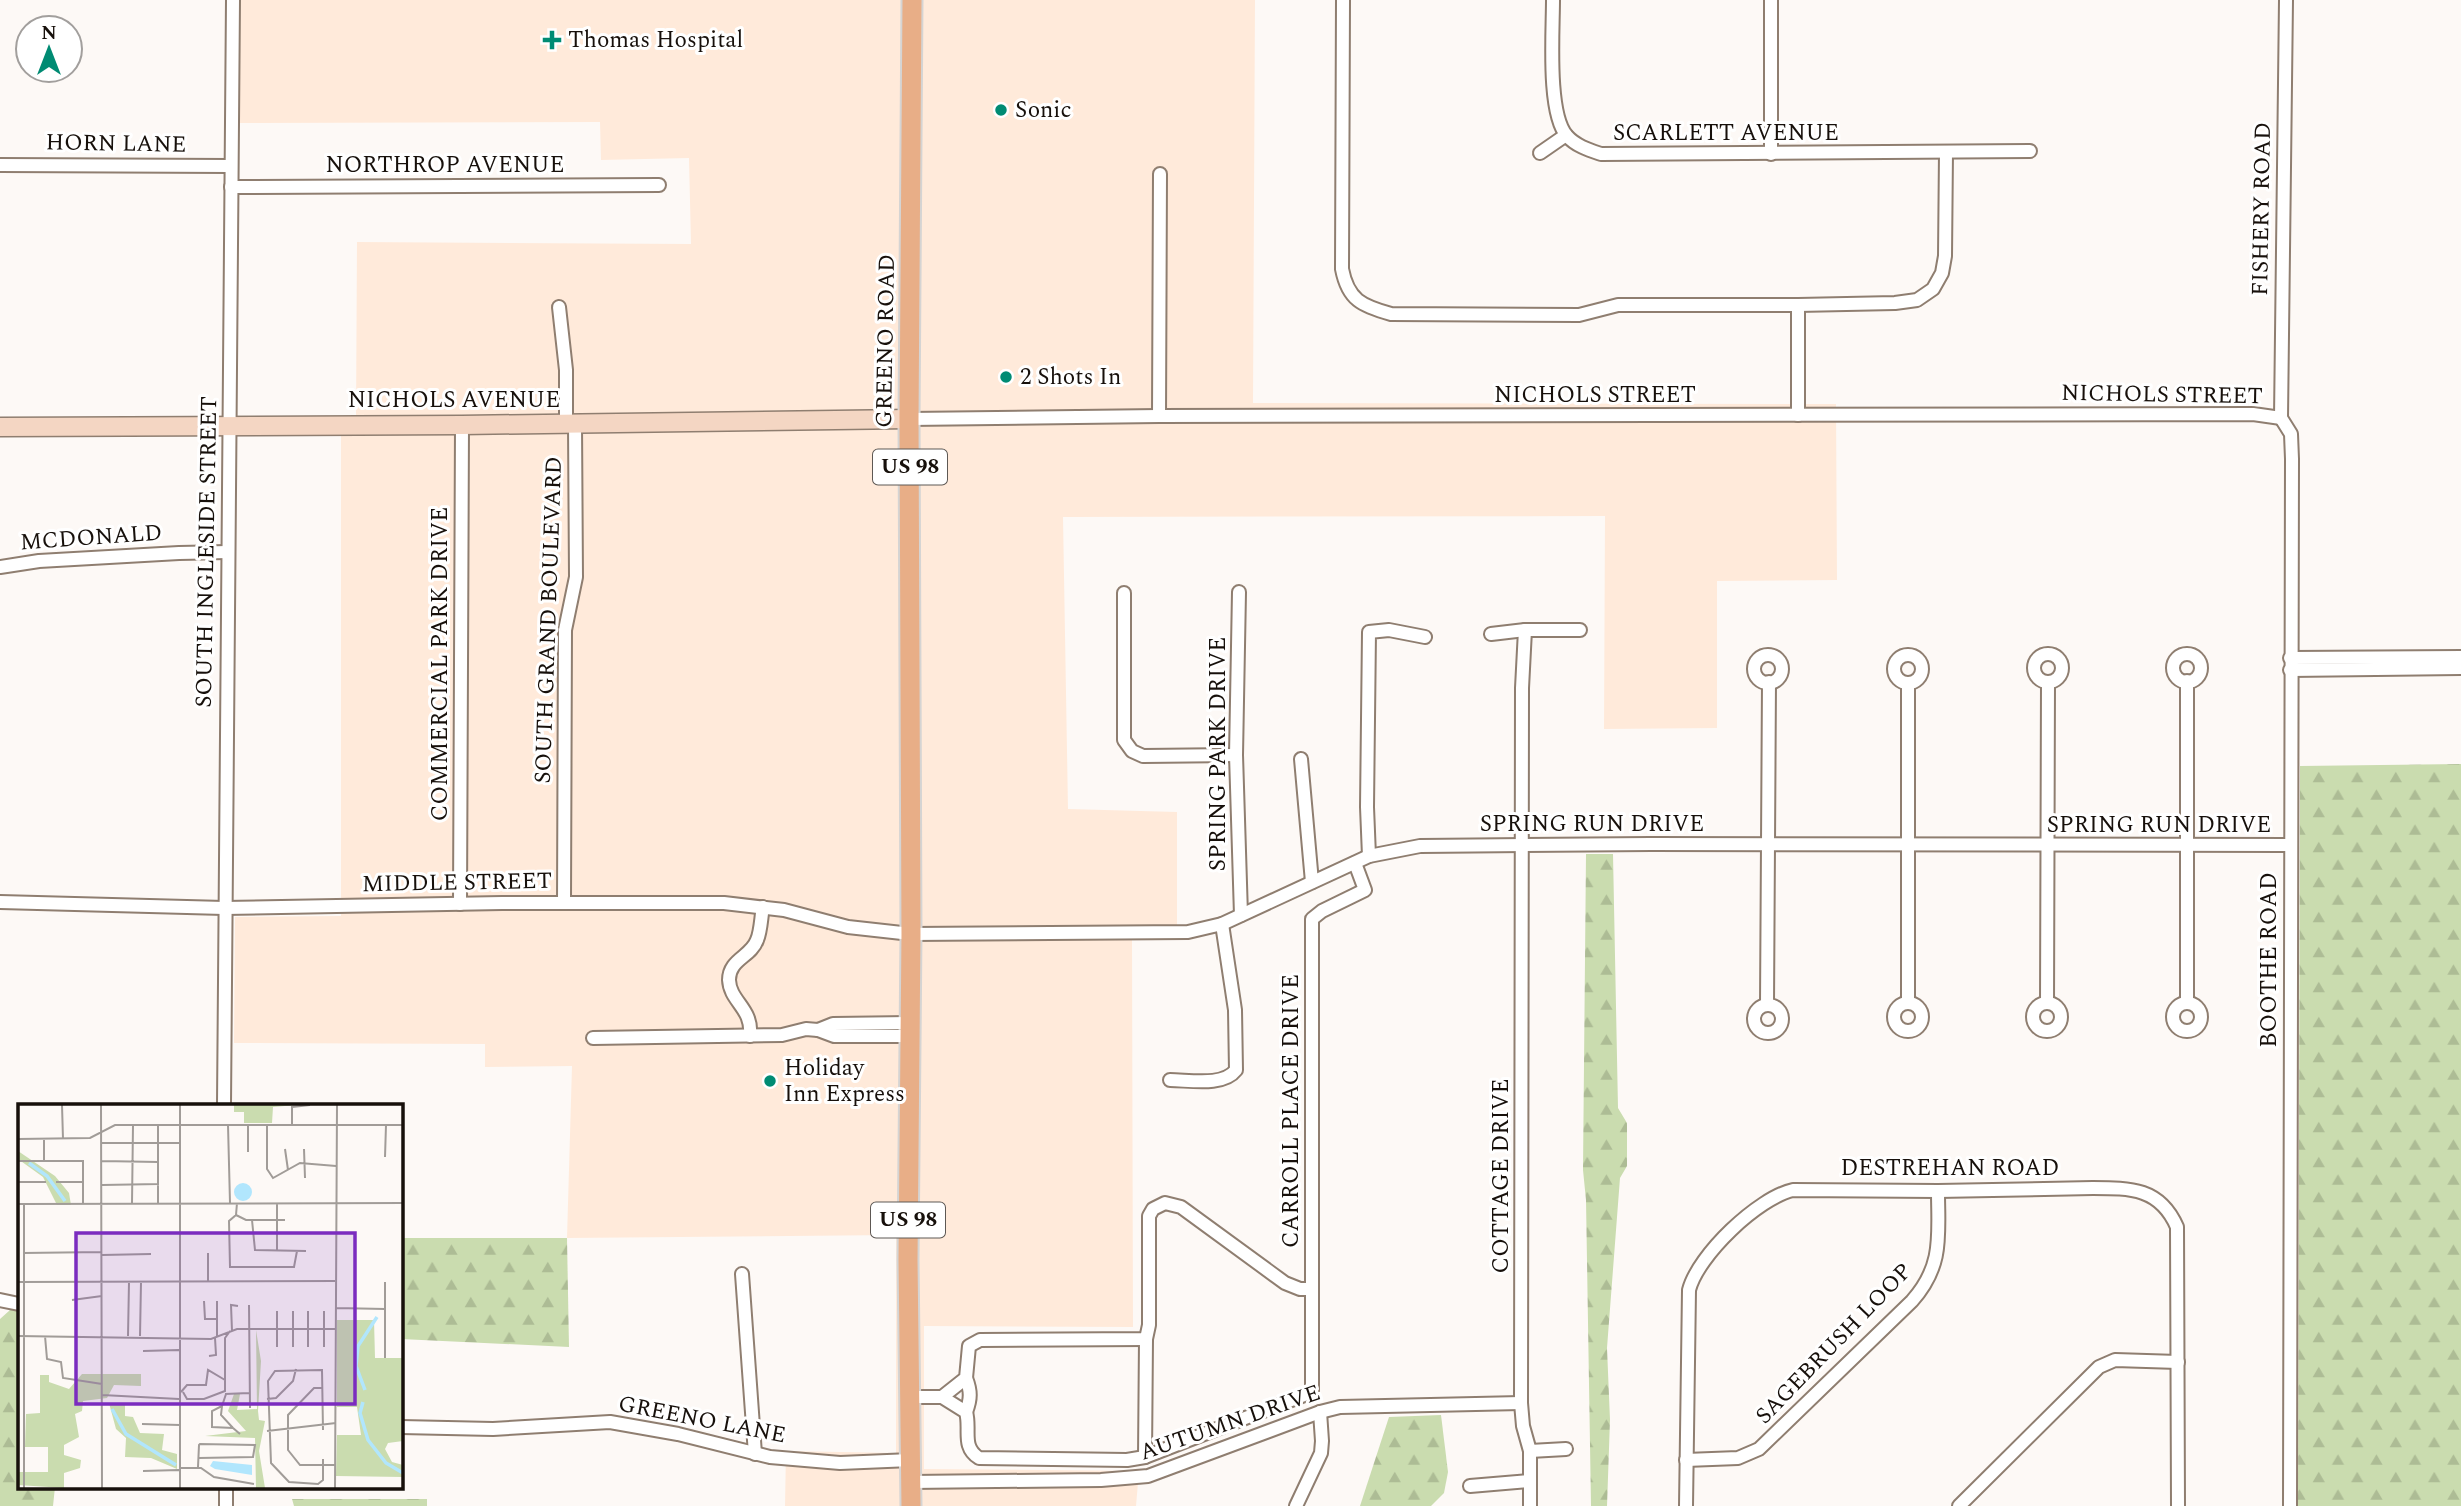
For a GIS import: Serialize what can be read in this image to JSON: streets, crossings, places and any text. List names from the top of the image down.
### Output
{
  "streets": {
    "main road": ["GREENO ROAD", "US 98"],
    "street": [
      "SCARLETT AVENUE",
      "HORN LANE",
      "NORTHROP AVENUE",
      "FISHERY ROAD",
      "NICHOLS STREET",
      "NICHOLS AVENUE",
      "MCDONALD",
      "SOUTH INGLESIDE STREET",
      "SOUTH GRAND BOULEVARD",
      "COMMERCIAL PARK DRIVE",
      "SPRING PARK DRIVE",
      "SPRING RUN DRIVE",
      "MIDDLE STREET",
      "BOOTHE ROAD",
      "CARROLL PLACE DRIVE",
      "DESTREHAN ROAD",
      "COTTAGE DRIVE",
      "SAGEBRUSH LOOP",
      "GREENO LANE",
      "AUTUMN DRIVE"
    ]
  },
  "crossings": [
    ["HORN LANE", "SOUTH INGLESIDE STREET"],
    ["NORTHROP AVENUE", "SOUTH INGLESIDE STREET"],
    ["FISHERY ROAD", "NICHOLS STREET"],
    ["FISHERY ROAD", "BOOTHE ROAD"],
    ["GREENO ROAD", "NICHOLS STREET"],
    ["GREENO ROAD", "NICHOLS AVENUE"],
    ["GREENO ROAD", "US 98"],
    ["GREENO ROAD", "SPRING RUN DRIVE"],
    ["GREENO ROAD", "MIDDLE STREET"],
    ["NICHOLS STREET", "NICHOLS AVENUE"],
    ["NICHOLS STREET", "BOOTHE ROAD"],
    ["NICHOLS AVENUE", "SOUTH INGLESIDE STREET"],
    ["NICHOLS AVENUE", "SOUTH GRAND BOULEVARD"],
    ["NICHOLS AVENUE", "COMMERCIAL PARK DRIVE"],
    ["US 98", "SPRING RUN DRIVE"],
    ["US 98", "MIDDLE STREET"],
    ["US 98", "GREENO LANE"],
    ["US 98", "AUTUMN DRIVE"],
    ["MCDONALD", "SOUTH INGLESIDE STREET"],
    ["SOUTH INGLESIDE STREET", "MIDDLE STREET"],
    ["SOUTH GRAND BOULEVARD", "MIDDLE STREET"],
    ["COMMERCIAL PARK DRIVE", "MIDDLE STREET"],
    ["SPRING PARK DRIVE", "SPRING RUN DRIVE"],
    ["SPRING RUN DRIVE", "MIDDLE STREET"],
    ["SPRING RUN DRIVE", "BOOTHE ROAD"],
    ["SPRING RUN DRIVE", "CARROLL PLACE DRIVE"],
    ["SPRING RUN DRIVE", "COTTAGE DRIVE"],
    ["DESTREHAN ROAD", "SAGEBRUSH LOOP"],
    ["COTTAGE DRIVE", "AUTUMN DRIVE"]
  ],
  "places": {
    "health": ["Thomas Hospital"],
    "other": ["Sonic", "2 Shots In", "Holiday Inn Express"]
  },
  "north": "top"
}
